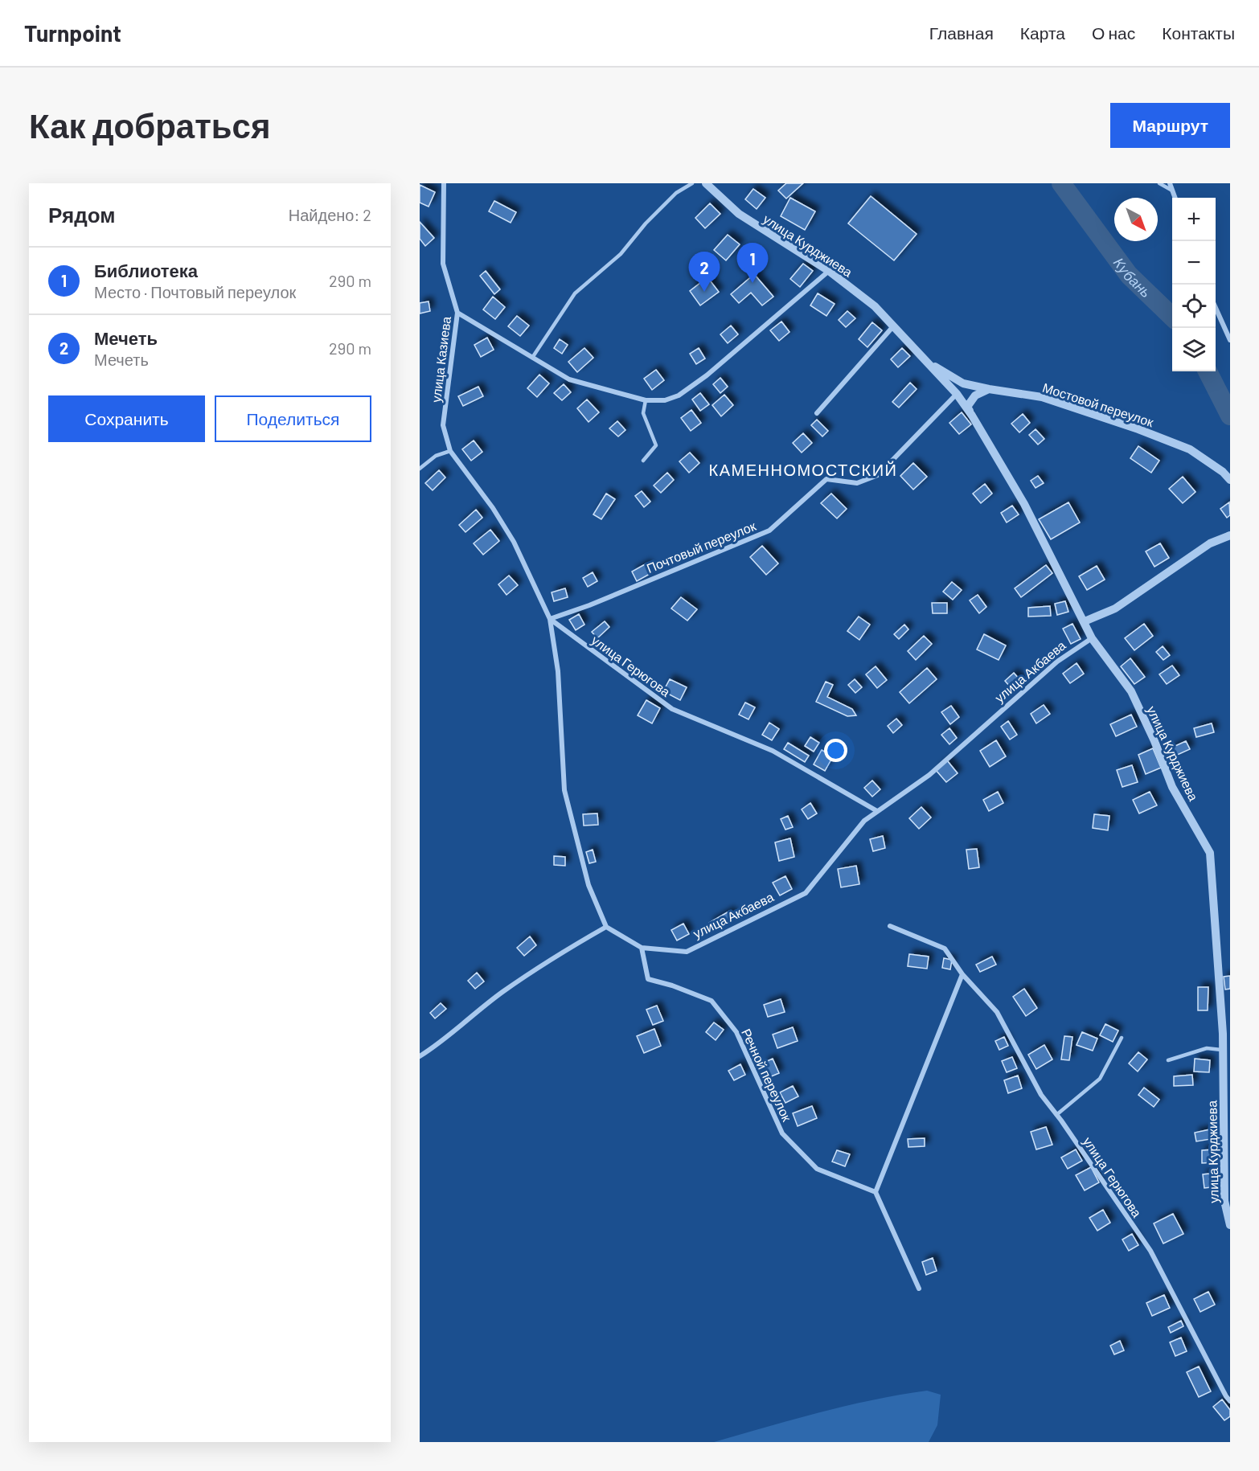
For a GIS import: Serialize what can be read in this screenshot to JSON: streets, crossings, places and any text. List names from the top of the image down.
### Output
{
  "streets": {
    "street": [
      "улица Курджиева",
      "улица Казиева",
      "Мостовой переулок",
      "Почтовый переулок",
      "улица Герюгова",
      "улица Акбаева",
      "Речной переулок"
    ]
  },
  "crossings": [
    ["улица Курджиева", "Мостовой переулок"],
    ["улица Курджиева", "Почтовый переулок"],
    ["улица Курджиева", "улица Акбаева"],
    ["улица Казиева", "улица Герюгова"],
    ["Почтовый переулок", "улица Герюгова"],
    ["улица Герюгова", "улица Акбаева"],
    ["улица Акбаева", "Речной переулок"]
  ],
  "districts": ["КАМЕННОМОСТСКИЙ"],
  "water": ["Кубань"],
  "north": "bottom right",
  "page": {
    "header": "Turnpoint",
    "nav": [
      "Главная",
      "Карта",
      "О нас",
      "Контакты"
    ],
    "buttons": [
      "Маршрут",
      ["Сохранить", "Поделиться"]
    ],
    "title": "Как добраться",
    "heading": ["Рядом", "Найдено: 2"],
    "map_buttons": ["+", "−"],
    "pins": ["1", "2"],
    "list": [
      {
        "mark": "1",
        "name": "Библиотека",
        "note": "Место · Почтовый переулок",
        "value": "290 m"
      },
      {
        "mark": "2",
        "name": "Мечеть",
        "note": "Мечеть",
        "value": "290 m"
      }
    ]
  }
}
